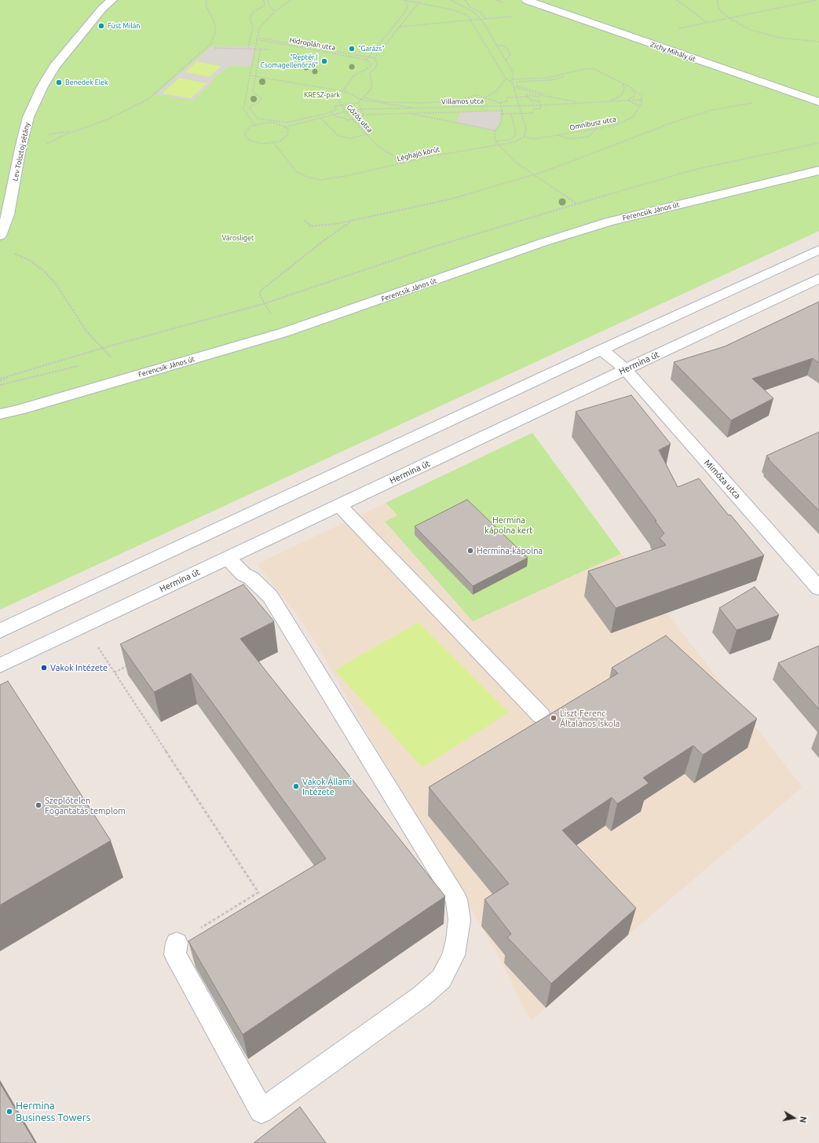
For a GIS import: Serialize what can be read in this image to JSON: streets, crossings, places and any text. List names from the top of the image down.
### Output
{
  "streets": {
    "street": [
      "Zichy Mihály út",
      "Lev Tolsztoj sétány",
      "Ferencsik János út",
      "Hermina út",
      "Mimóza utca"
    ],
    "path": [
      "Hidroplán utca",
      "Villamos utca",
      "Gőzös utca",
      "Omnibusz utca",
      "Léghajó körút"
    ]
  },
  "crossings": [
    ["Hidroplán utca", "Gőzös utca"],
    ["Villamos utca", "Gőzös utca"],
    ["Villamos utca", "Omnibusz utca"],
    ["Gőzös utca", "Léghajó körút"],
    ["Omnibusz utca", "Léghajó körút"],
    ["Hermina út", "Mimóza utca"]
  ],
  "parks": ["KRESZ-park", "Városliget", "Hermina kápolna kert"],
  "places": [
    "Füst Milán",
    "\"Garázs\"",
    "\"Reptér | Csomagellenőrző\"",
    "Benedek Elek",
    "Hermina-kápolna",
    "Vakok Intézete",
    "Liszt Ferenc Általános Iskola",
    "Vakok Állami Intézete",
    "Szeplőtelen Fogantatás templom",
    "Hermina Business Towers"
  ],
  "north": "right"
}
